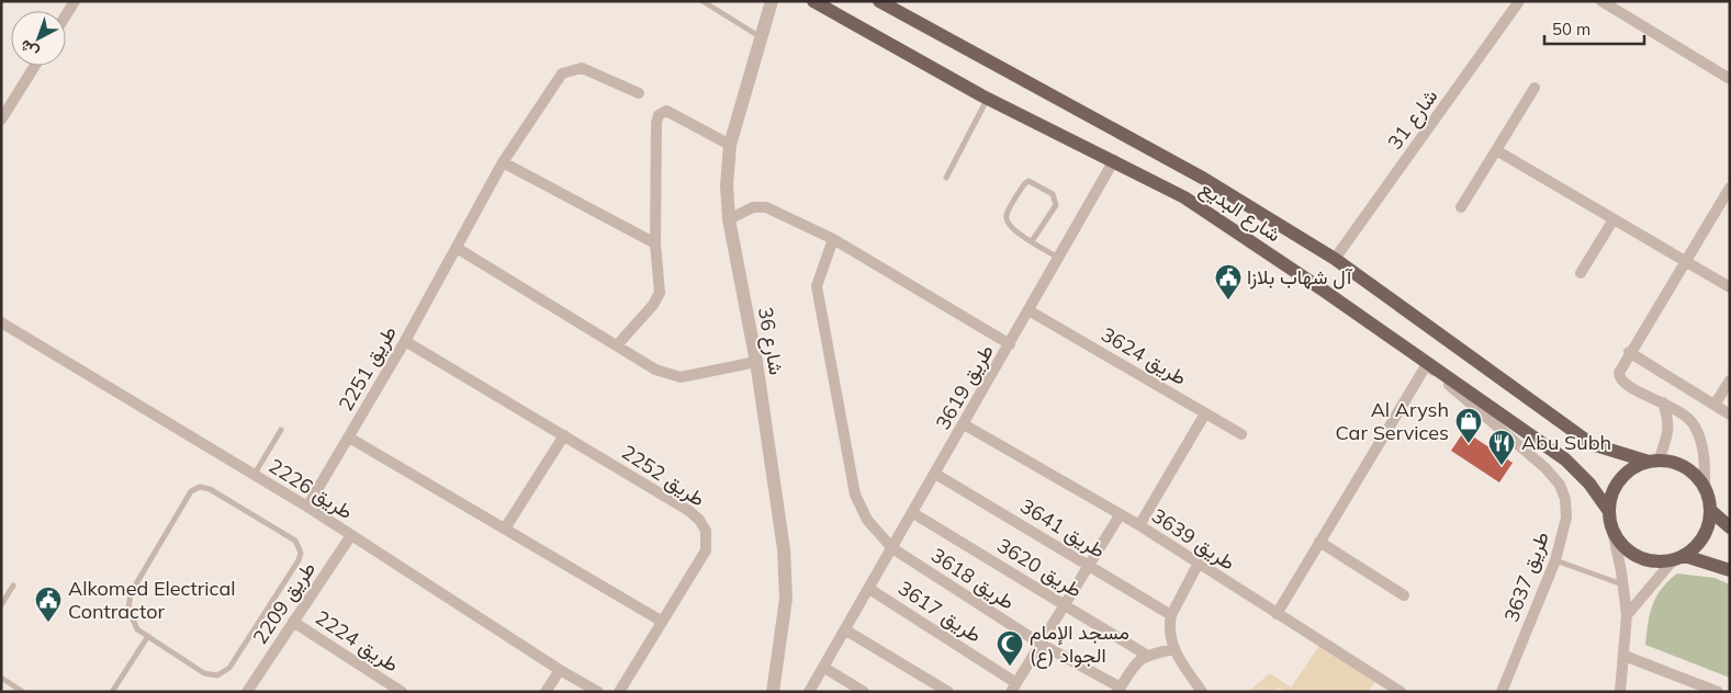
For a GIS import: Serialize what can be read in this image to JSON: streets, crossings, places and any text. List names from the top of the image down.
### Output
{
  "streets": {
    "main road": ["شارع البديع"],
    "street": [
      "شارع 31",
      "شارع 36",
      "طريق 3624",
      "طريق 2251",
      "طريق 3619",
      "طريق 2252",
      "طريق 2226",
      "طريق 3641",
      "طريق 3639",
      "طريق 3620",
      "طريق 3637",
      "طريق 3618",
      "طريق 2209",
      "طريق 3617",
      "طريق 2224"
    ]
  },
  "crossings": [
    ["شارع 31", "شارع البديع"],
    ["شارع البديع", "طريق 3619"],
    ["شارع البديع", "طريق 3637"],
    ["طريق 3624", "طريق 3619"],
    ["طريق 2251", "طريق 2252"],
    ["طريق 2251", "طريق 2226"],
    ["طريق 3619", "طريق 3641"],
    ["طريق 3619", "طريق 3639"],
    ["طريق 3619", "طريق 3620"],
    ["طريق 3619", "طريق 3618"],
    ["طريق 3619", "طريق 3617"],
    ["طريق 2226", "طريق 2209"],
    ["طريق 3641", "طريق 3617"],
    ["طريق 3639", "طريق 3617"],
    ["طريق 3620", "طريق 3617"],
    ["طريق 3618", "طريق 3617"],
    ["طريق 2209", "طريق 2224"]
  ],
  "places": {
    "public building": ["آل شهاب بلازا", "Alkomed Electrical Contractor"],
    "shop": ["Al Arysh Car Services"],
    "restaurant": ["Abu Subh"],
    "mosque": ["مسجد الإمام الجواد (ع)"]
  },
  "scale_bar": "50 m",
  "north": "bottom left"
}
